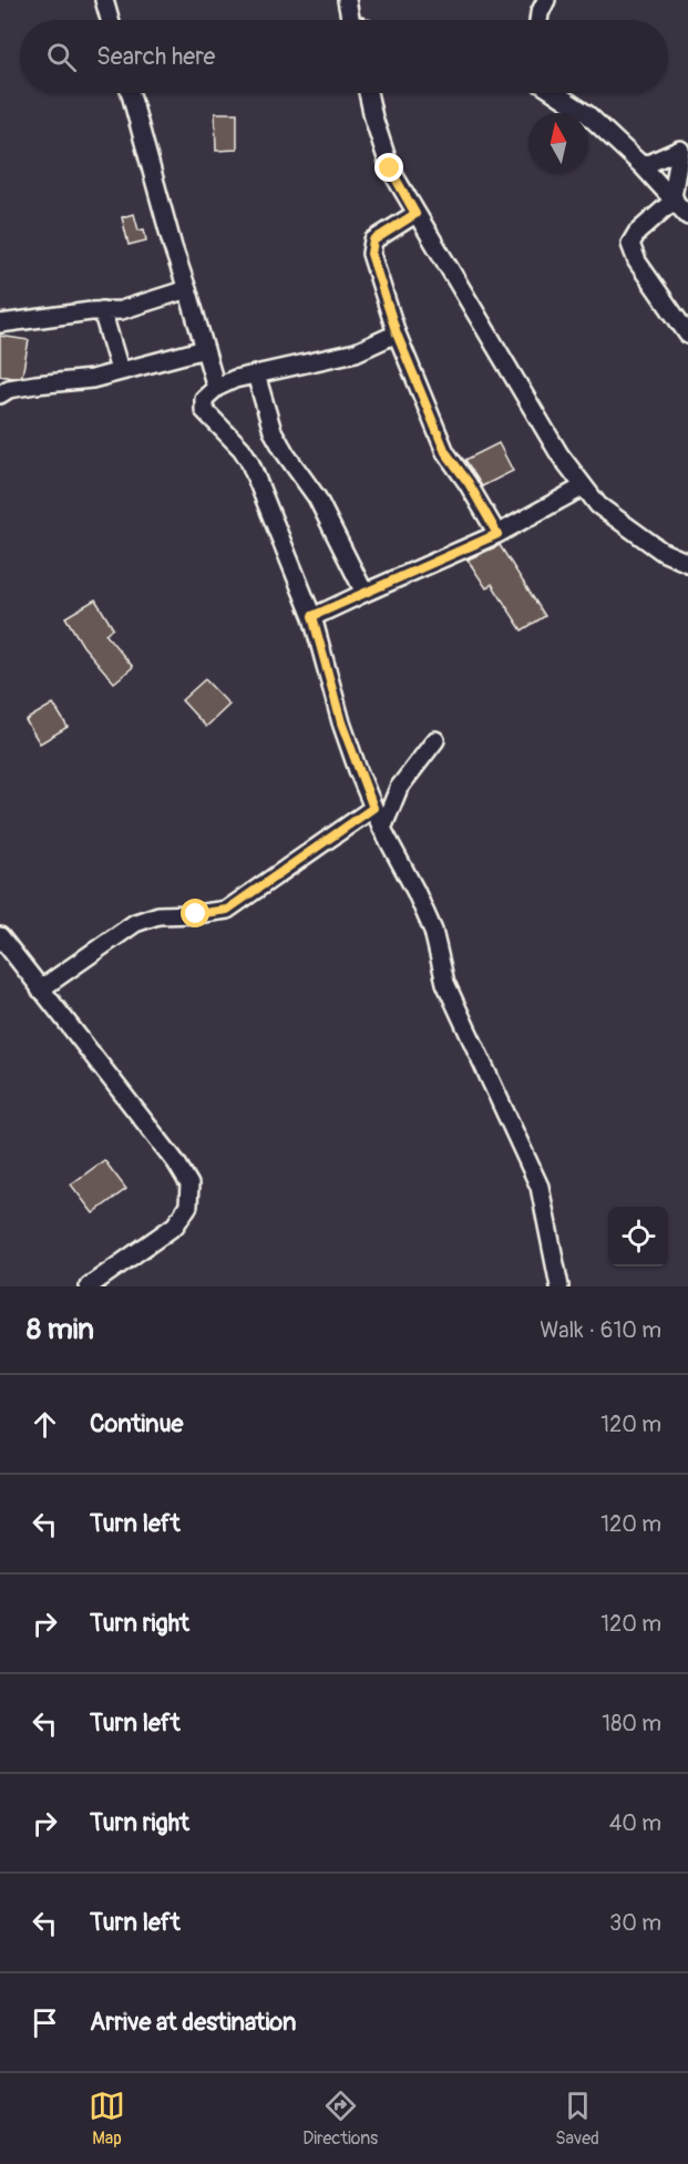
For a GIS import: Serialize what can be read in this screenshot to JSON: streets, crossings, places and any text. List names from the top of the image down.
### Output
{
  "north": "top",
  "page": {
    "search": "Search here",
    "heading": ["8 min", "Walk · 610 m"],
    "list": [
      ["Continue", "120 m"],
      ["Turn left", "120 m"],
      ["Turn right", "120 m"],
      ["Turn left", "180 m"],
      ["Turn right", "40 m"],
      ["Turn left", "30 m"],
      "Arrive at destination"
    ],
    "nav": ["Map", "Directions", "Saved"]
  }
}
